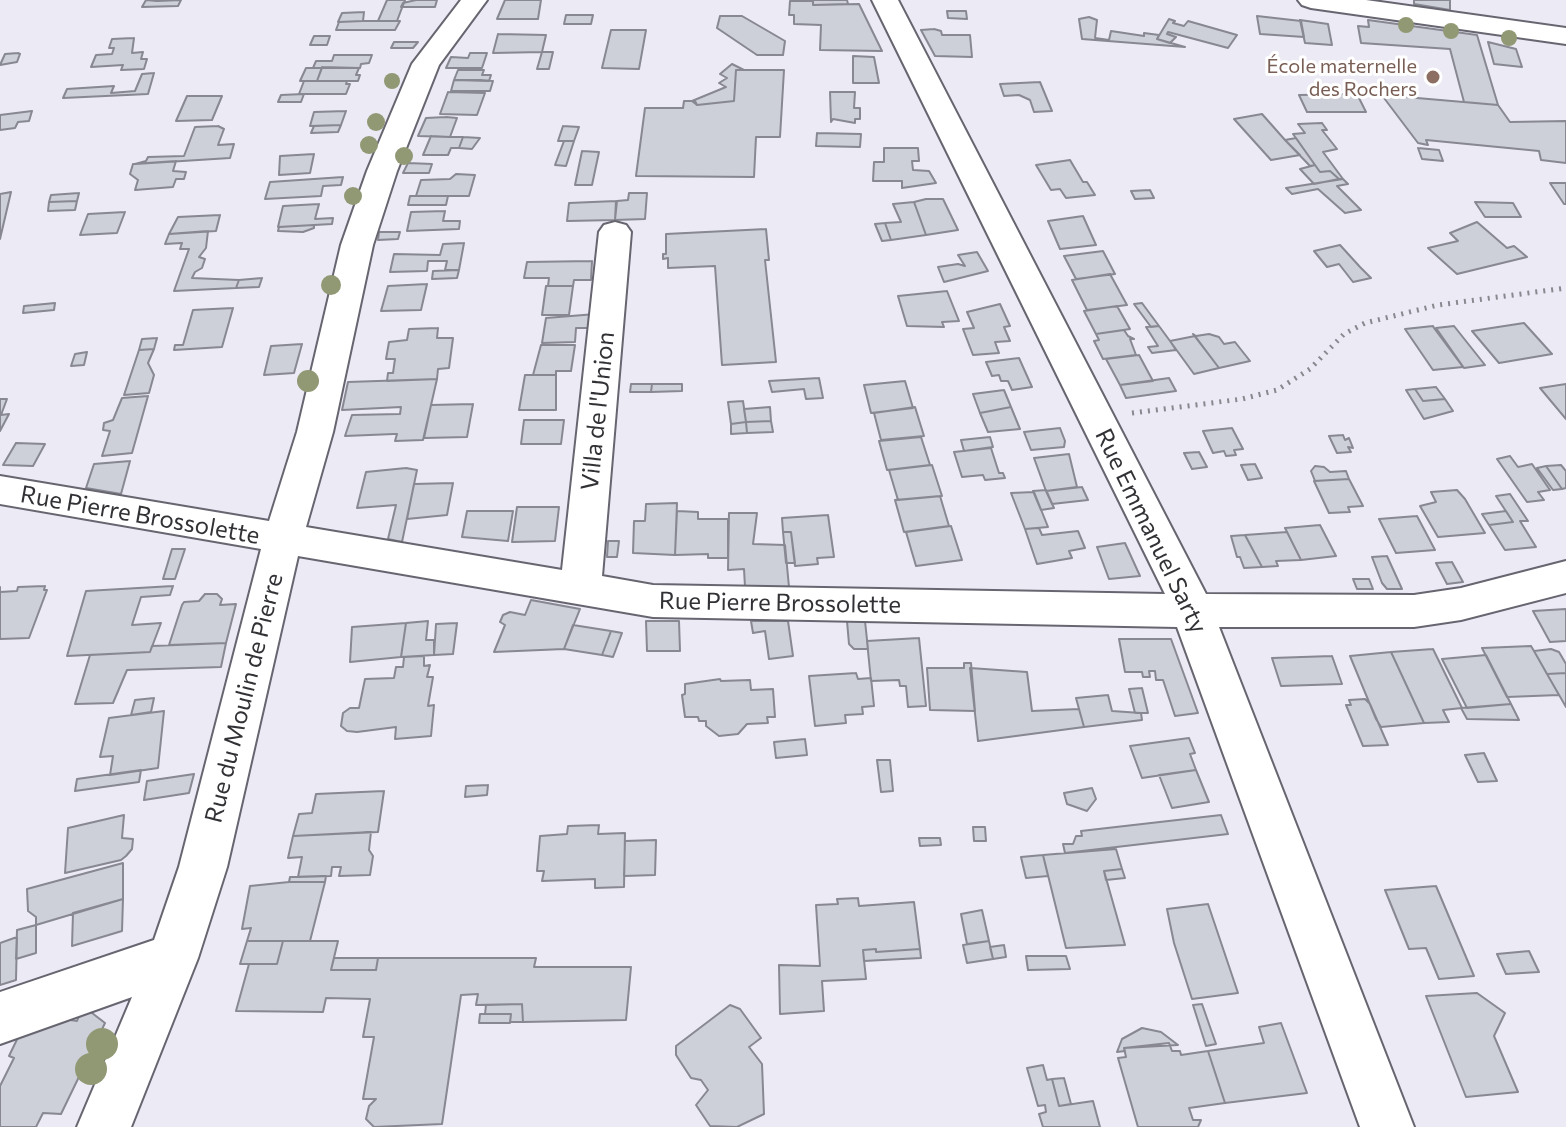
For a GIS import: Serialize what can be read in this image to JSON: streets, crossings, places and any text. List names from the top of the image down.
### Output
{
  "streets": {
    "street": [
      "Villa de l'Union",
      "Rue Pierre Brossolette",
      "Rue Emmanuel Sarty",
      "Rue du Moulin de Pierre"
    ]
  },
  "crossings": [
    ["Villa de l'Union", "Rue Pierre Brossolette"],
    ["Rue Pierre Brossolette", "Rue Emmanuel Sarty"],
    ["Rue Pierre Brossolette", "Rue du Moulin de Pierre"]
  ],
  "places": ["École maternelle des Rochers"]
}
